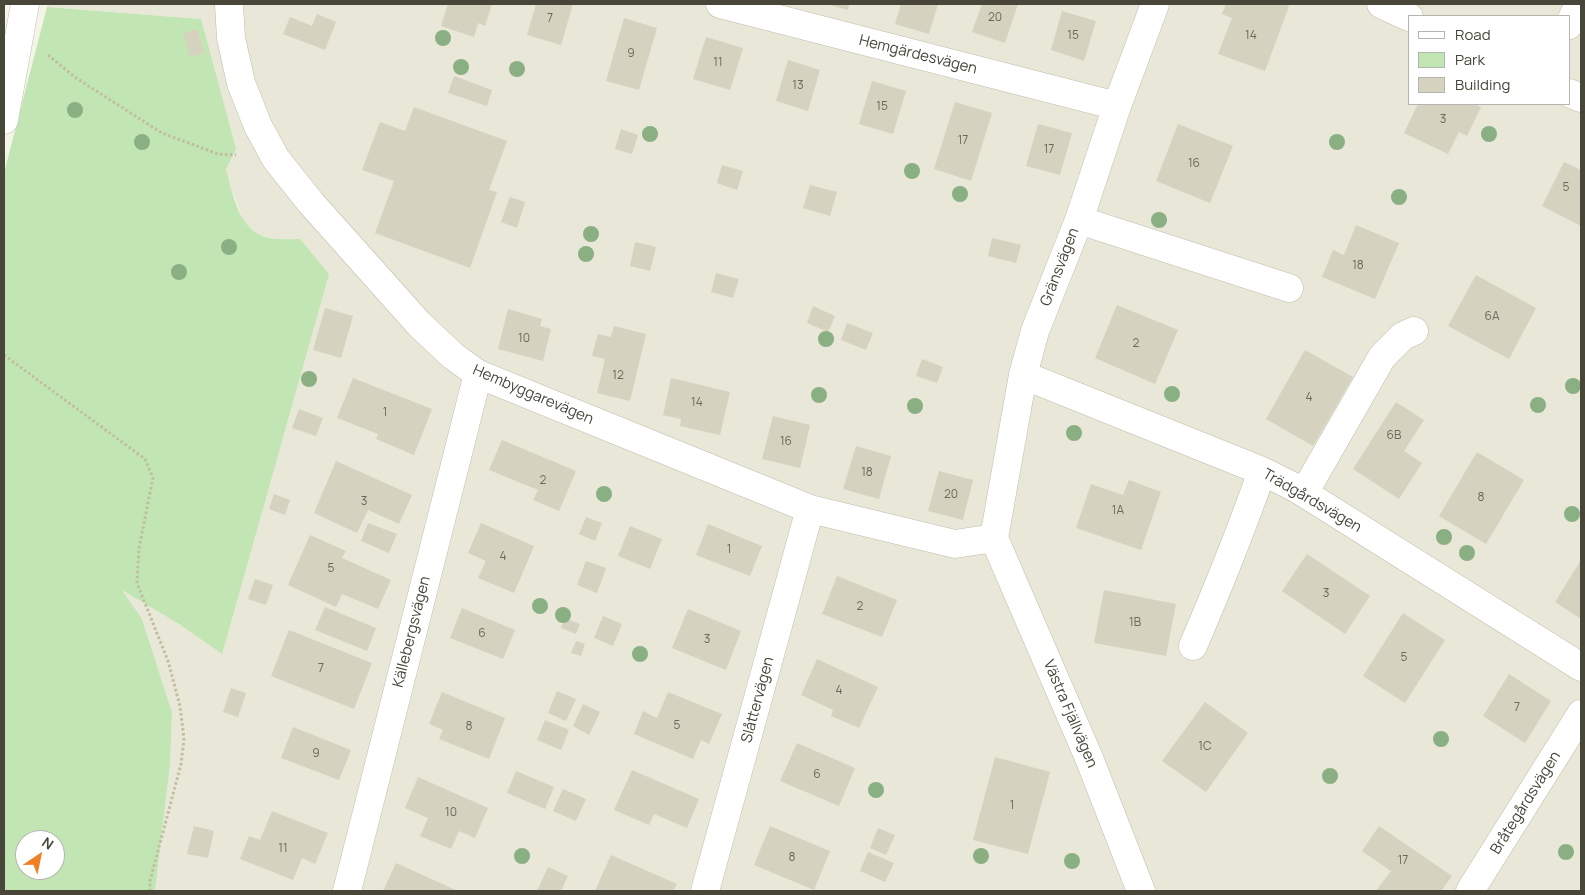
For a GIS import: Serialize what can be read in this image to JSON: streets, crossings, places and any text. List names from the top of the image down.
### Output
{
  "streets": {
    "street": [
      "Hemgärdesvägen",
      "Gränsvägen",
      "Hembyggarevägen",
      "Trädgårdsvägen",
      "Källebergsvägen",
      "Slåttervägen",
      "Västra Fjällvägen",
      "Bråtegårdsvägen"
    ]
  },
  "crossings": [
    ["Hemgärdesvägen", "Gränsvägen"],
    ["Gränsvägen", "Hembyggarevägen"],
    ["Gränsvägen", "Trädgårdsvägen"],
    ["Gränsvägen", "Västra Fjällvägen"],
    ["Hembyggarevägen", "Källebergsvägen"],
    ["Hembyggarevägen", "Slåttervägen"],
    ["Hembyggarevägen", "Västra Fjällvägen"]
  ],
  "house_numbers": [
    "20",
    "7",
    "15",
    "14",
    "9",
    "11",
    "13",
    "15",
    "3",
    "17",
    "17",
    "16",
    "5",
    "18",
    "6A",
    "10",
    "2",
    "12",
    "4",
    "14",
    "1",
    "6B",
    "16",
    "18",
    "2",
    "20",
    "8",
    "3",
    "1A",
    "1",
    "4",
    "5",
    "3",
    "2",
    "1B",
    "6",
    "3",
    "5",
    "7",
    "4",
    "7",
    "5",
    "8",
    "1C",
    "9",
    "6",
    "1",
    "10",
    "11",
    "8",
    "17"
  ],
  "legend": ["Road", "Park", "Building"],
  "north": "top right"
}
